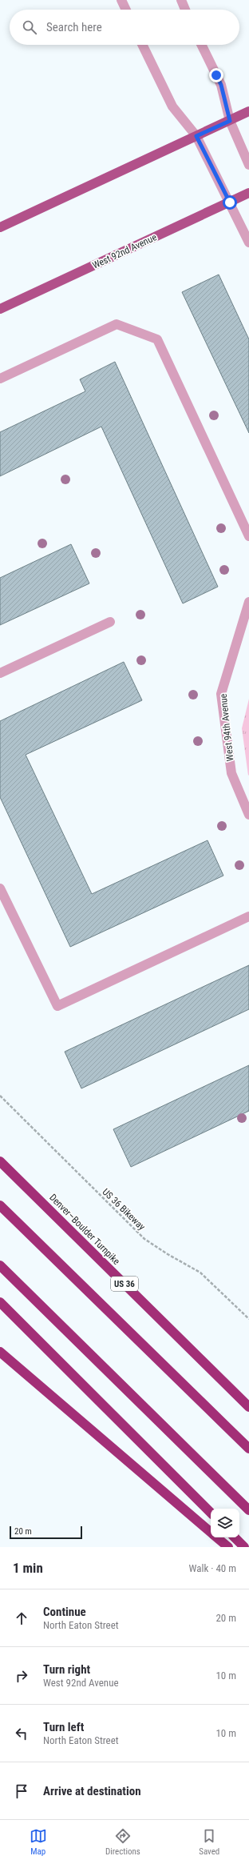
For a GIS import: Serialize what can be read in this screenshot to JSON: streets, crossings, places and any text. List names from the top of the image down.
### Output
{
  "streets": {
    "highway": ["Denver–Boulder Turnpike", "US 36"],
    "main road": ["West 92nd Avenue"],
    "street": ["West 94th Avenue"],
    "path": ["US 36 Bikeway"]
  },
  "scale_bar": "20 m",
  "page": {
    "search": "Search here",
    "scale": "20 m",
    "heading": ["1 min", "Walk · 40 m"],
    "list": [
      ["Continue", "North Eaton Street", "20 m"],
      ["Turn right", "West 92nd Avenue", "10 m"],
      ["Turn left", "North Eaton Street", "10 m"],
      "Arrive at destination"
    ],
    "nav": ["Map", "Directions", "Saved"]
  }
}
